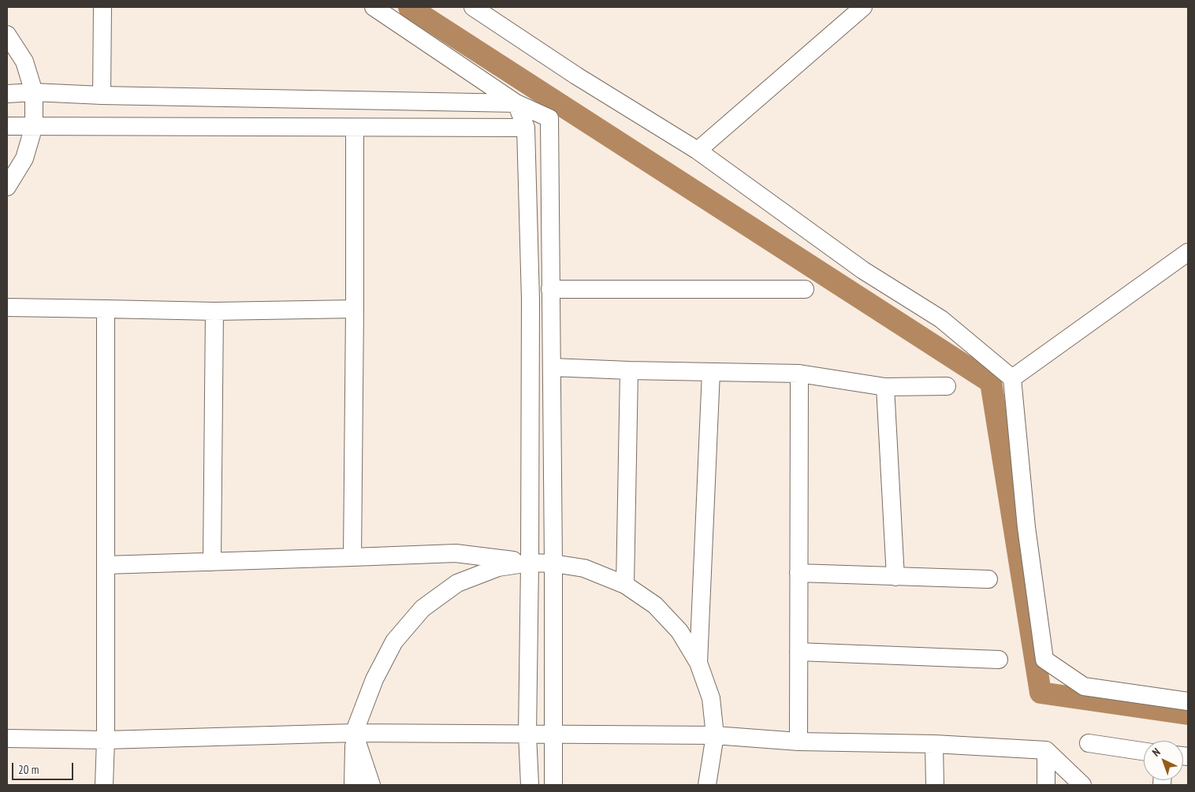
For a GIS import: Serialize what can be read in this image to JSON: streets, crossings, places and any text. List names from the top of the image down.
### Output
{
  "scale_bar": "20 m",
  "north": "top left"
}
